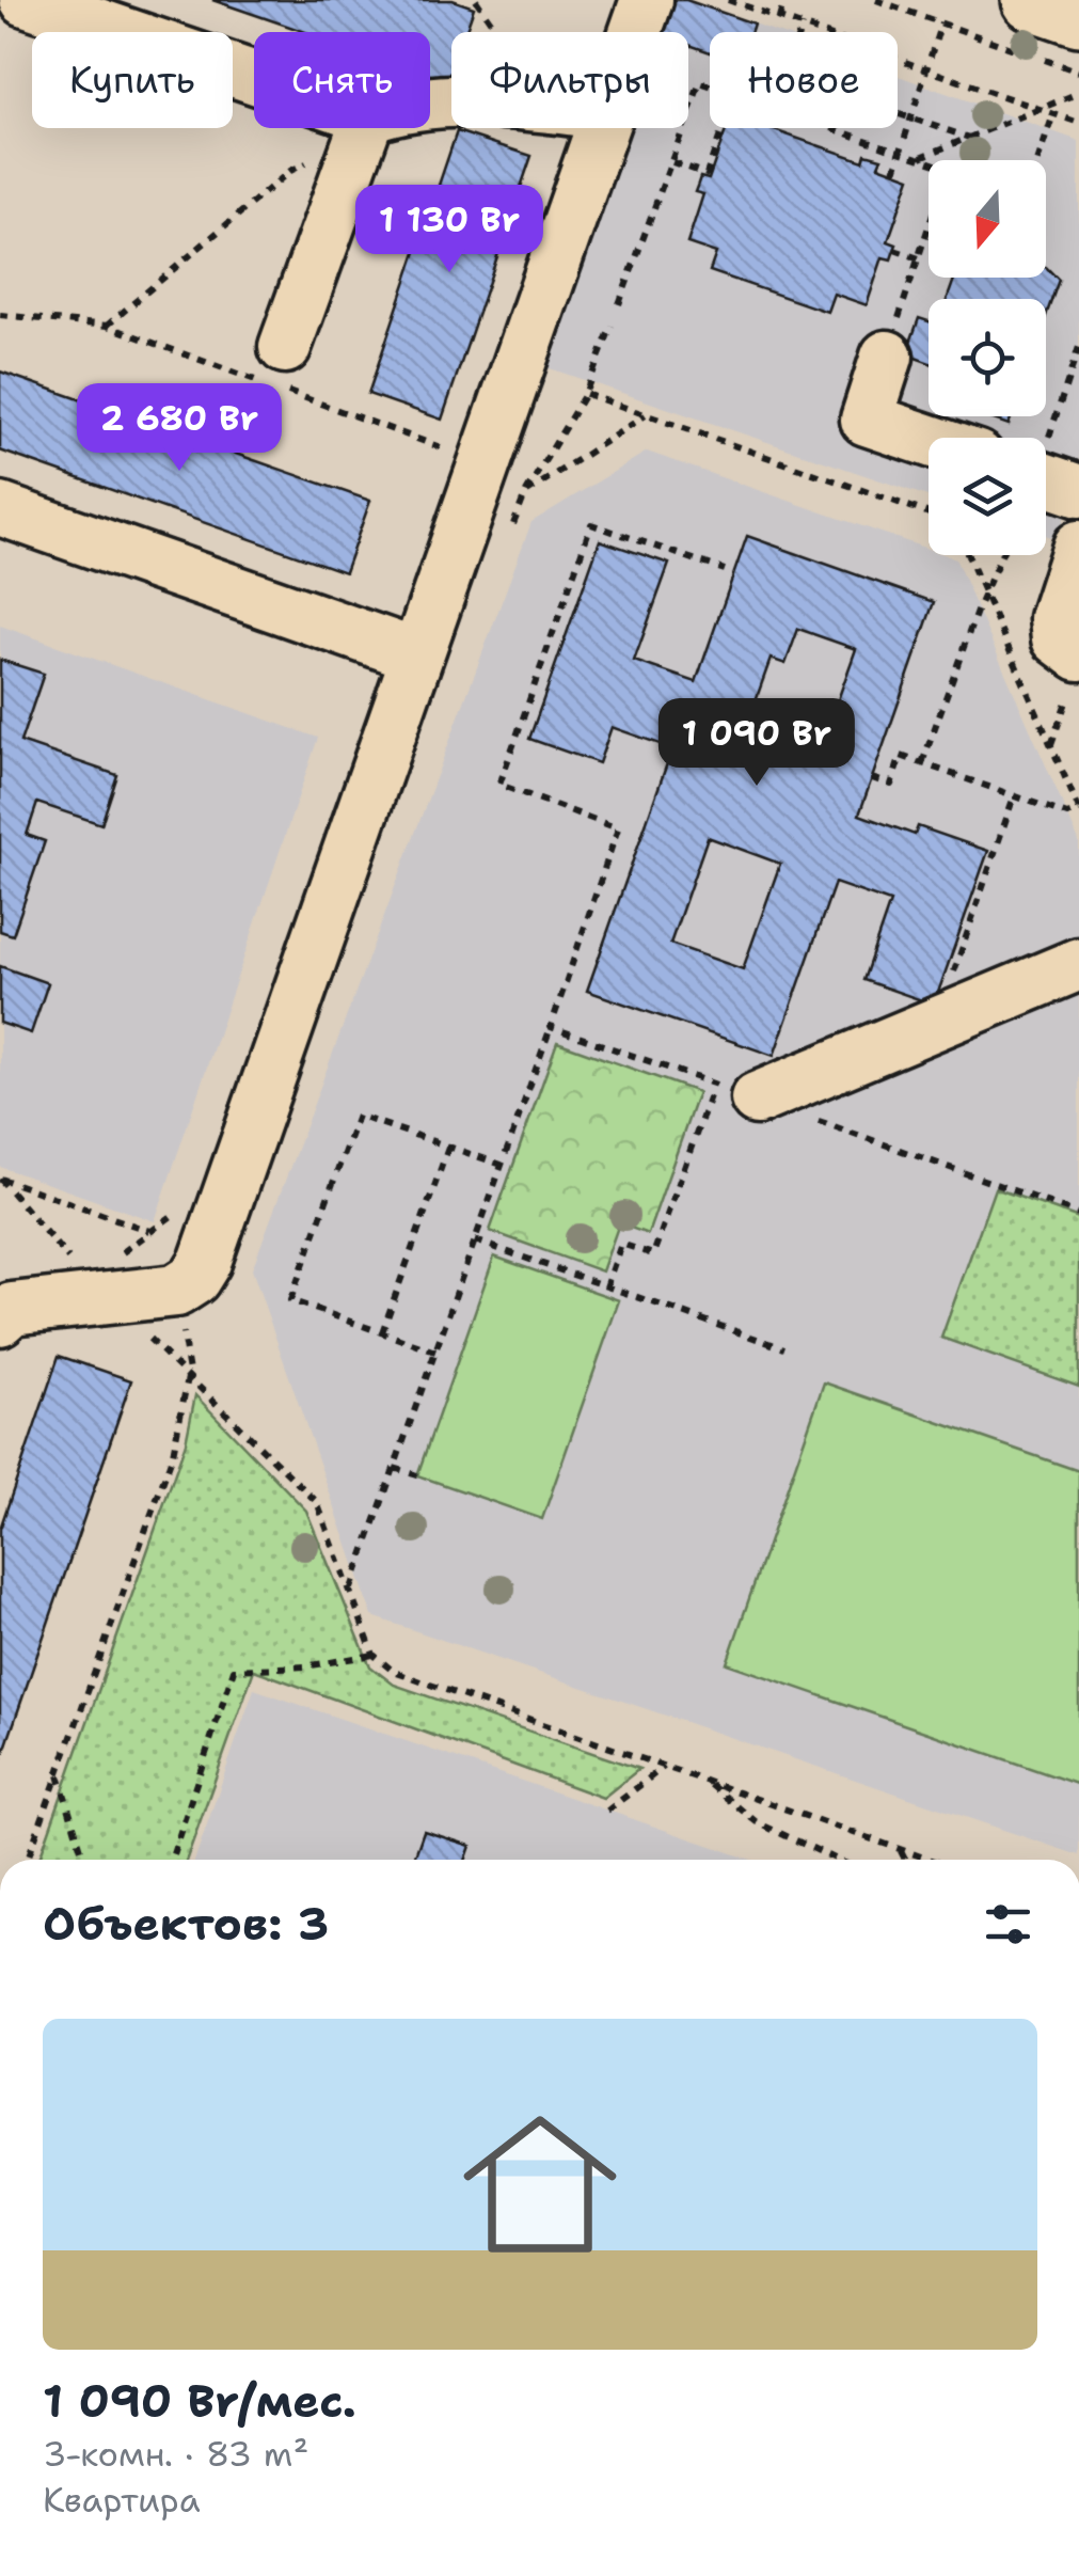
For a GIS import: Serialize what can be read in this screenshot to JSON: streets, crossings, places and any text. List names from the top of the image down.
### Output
{
  "north": "bottom",
  "page": {
    "chip": [
      "Купить",
      "Снять",
      "Фильтры",
      "Новое"
    ],
    "price": ["1 130 Br", "2 680 Br", "1 090 Br"],
    "heading": "Объектов: 3",
    "list": [
      {
        "name": "1 090 Br/мес.",
        "note": "3-комн. · 83 m² · Квартира"
      }
    ]
  }
}
